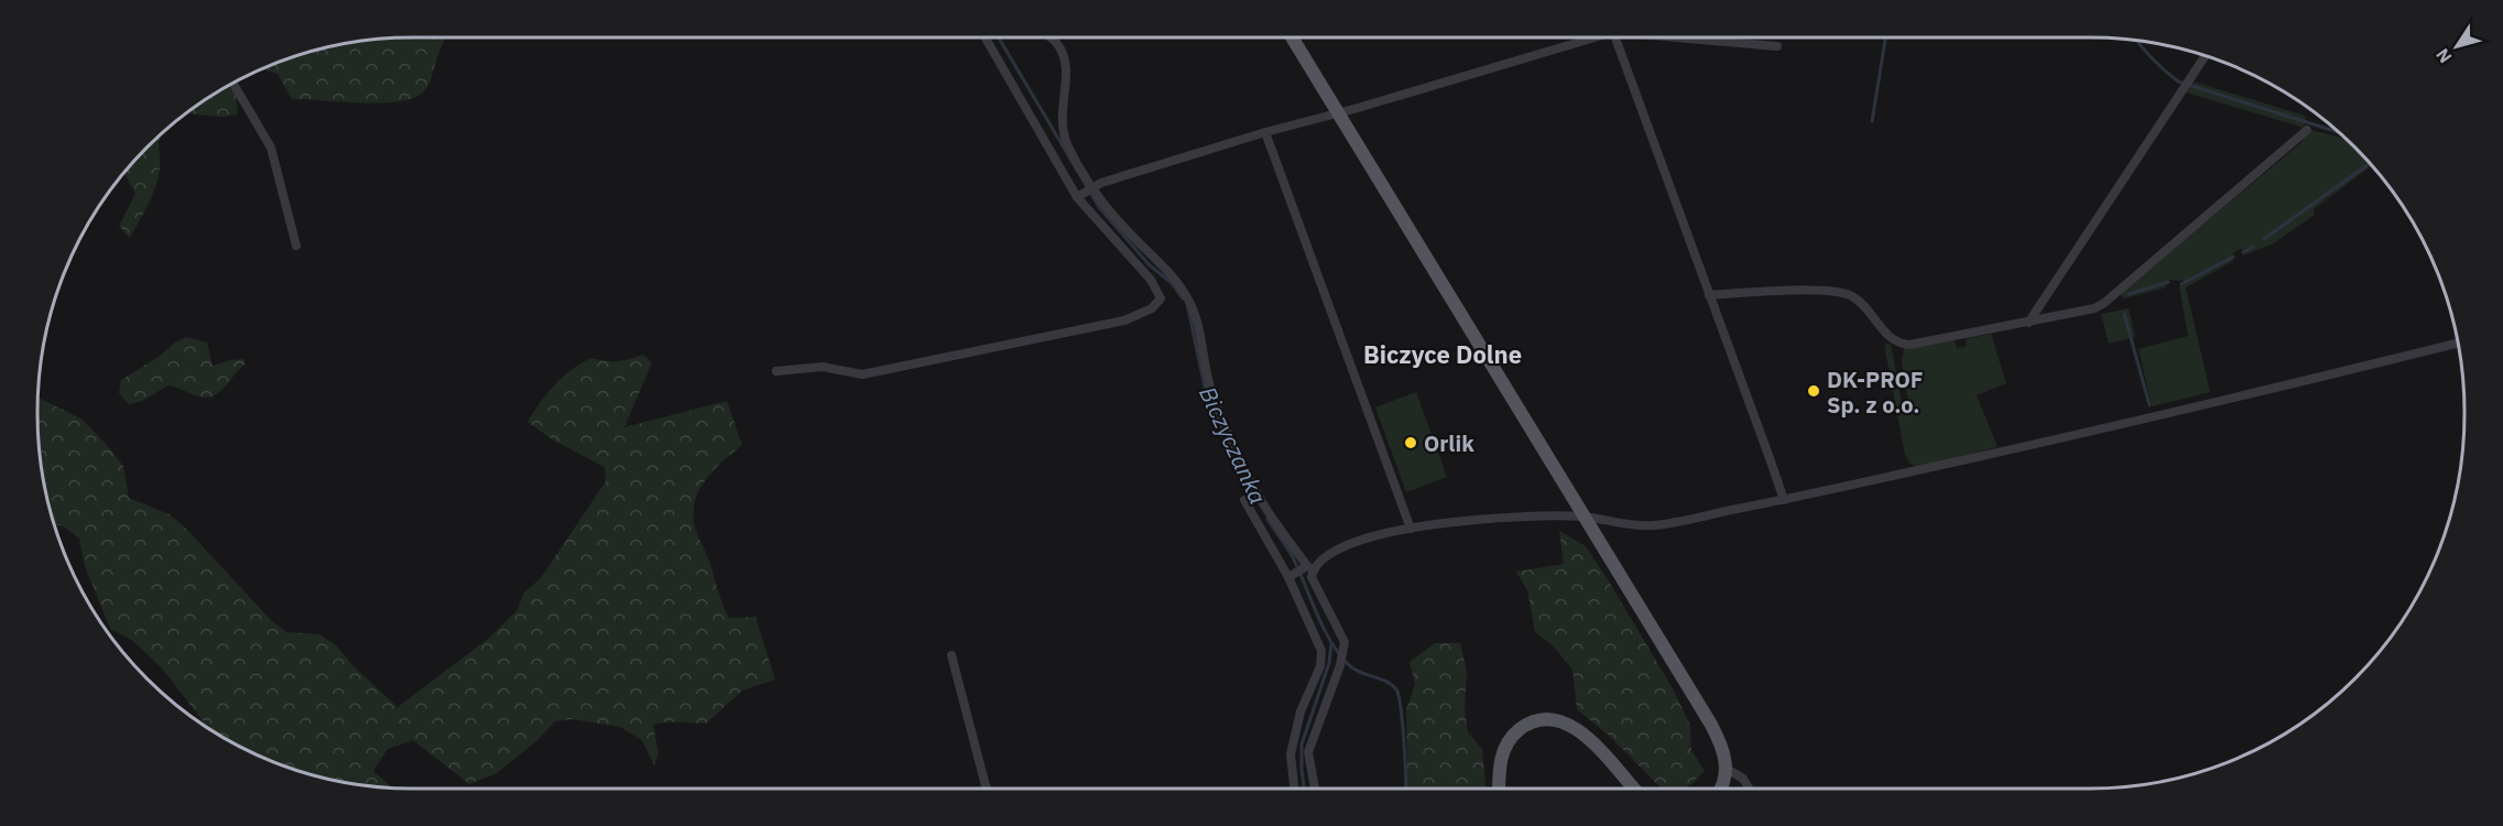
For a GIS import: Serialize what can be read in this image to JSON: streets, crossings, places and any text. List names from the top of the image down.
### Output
{
  "districts": ["Biczyce Dolne"],
  "water": ["Biczyczanka"],
  "places": ["DK-PROF Sp. z o.o.", "Orlik"],
  "north": "bottom left"
}
